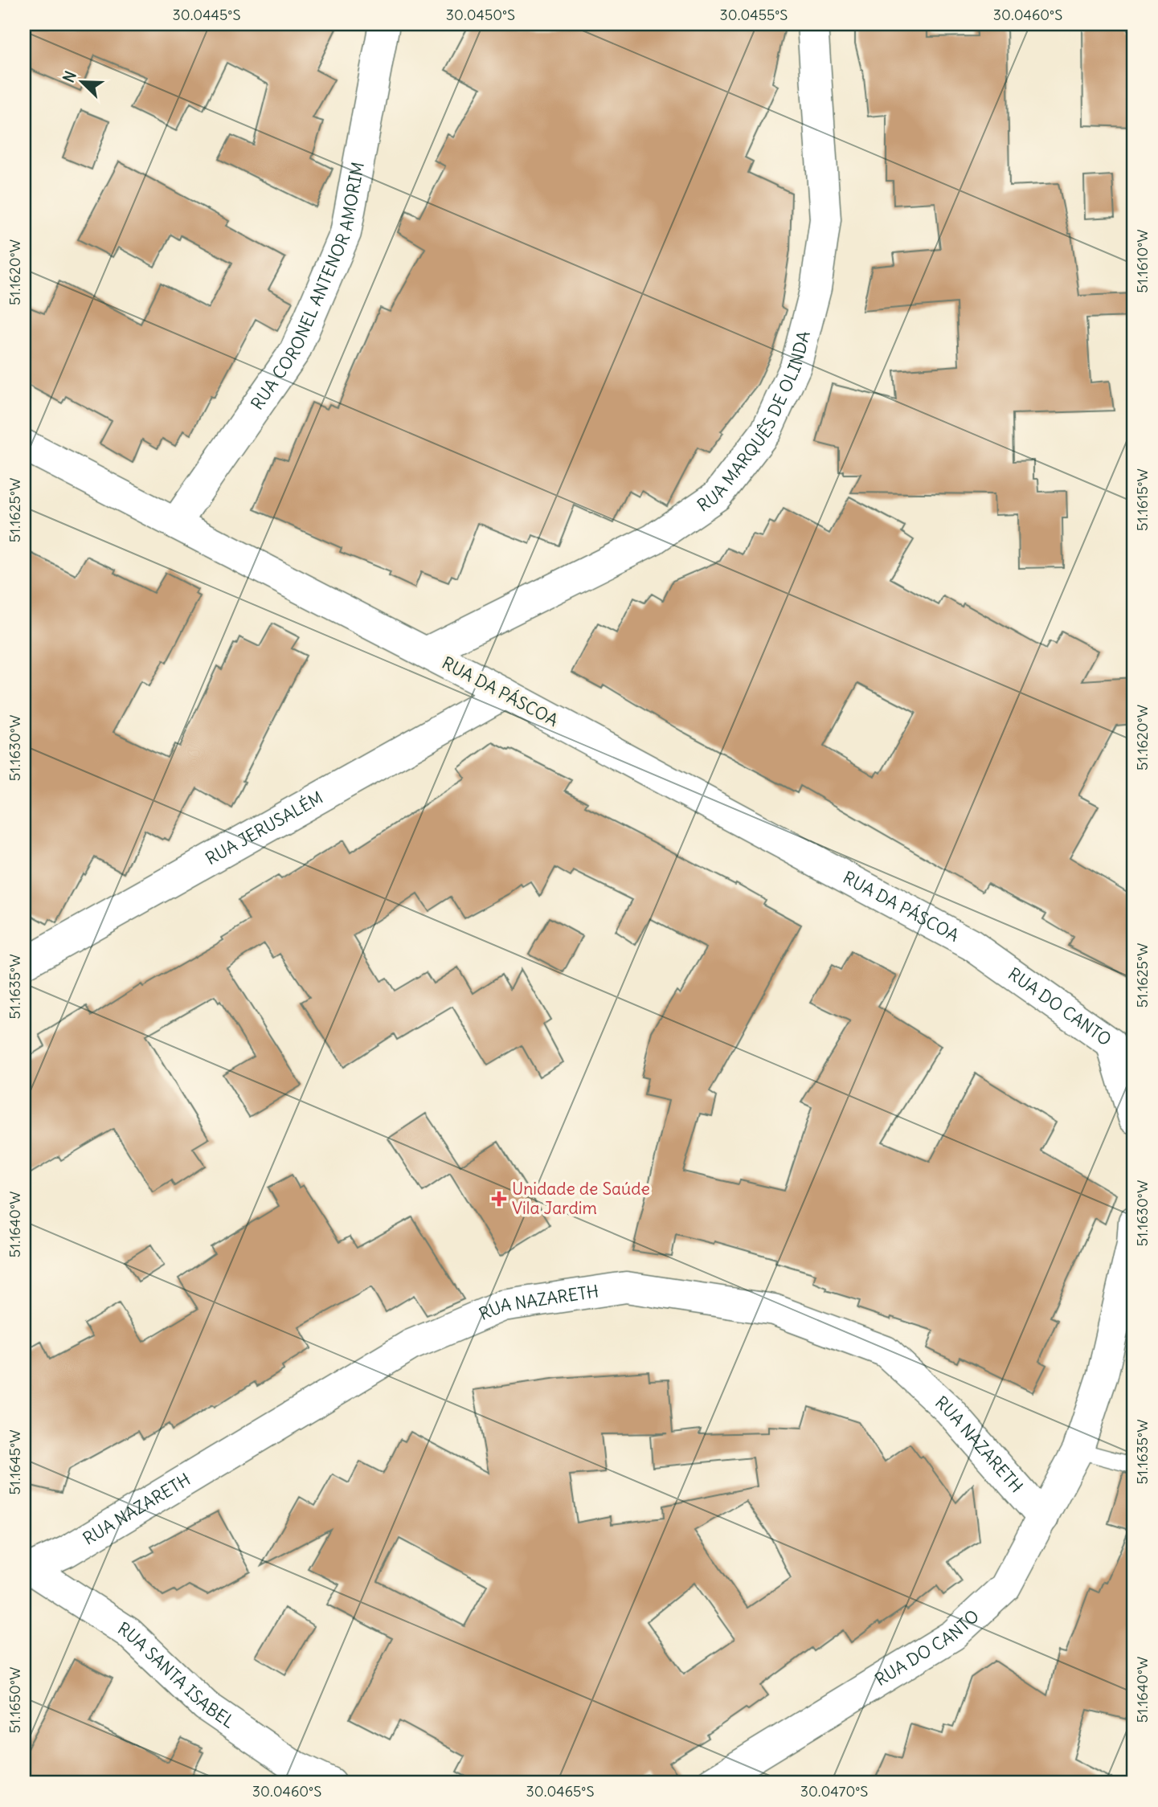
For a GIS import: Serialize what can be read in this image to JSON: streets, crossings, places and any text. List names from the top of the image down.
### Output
{
  "streets": {
    "street": [
      "RUA CORONEL ANTENOR AMORIM",
      "RUA MARQUÊS DE OLINDA",
      "RUA DA PÁSCOA",
      "RUA JERUSALÉM",
      "RUA DO CANTO",
      "RUA NAZARETH",
      "RUA SANTA ISABEL"
    ]
  },
  "crossings": [
    ["RUA CORONEL ANTENOR AMORIM", "RUA DA PÁSCOA"],
    ["RUA MARQUÊS DE OLINDA", "RUA DA PÁSCOA"],
    ["RUA DA PÁSCOA", "RUA JERUSALÉM"],
    ["RUA DA PÁSCOA", "RUA DO CANTO"],
    ["RUA DO CANTO", "RUA NAZARETH"],
    ["RUA NAZARETH", "RUA SANTA ISABEL"]
  ],
  "places": {
    "health": ["Unidade de Saúde Vila Jardim"]
  },
  "north": "top left",
  "coordinates": [
    "30.0445°S",
    "30.0450°S",
    "30.0455°S",
    "30.0460°S",
    "51.1610°W",
    "51.1620°W",
    "51.1615°W",
    "51.1625°W",
    "51.1630°W",
    "51.1635°W",
    "51.1640°W",
    "51.1645°W",
    "51.1650°W",
    "30.0465°S",
    "30.0470°S"
  ]
}
